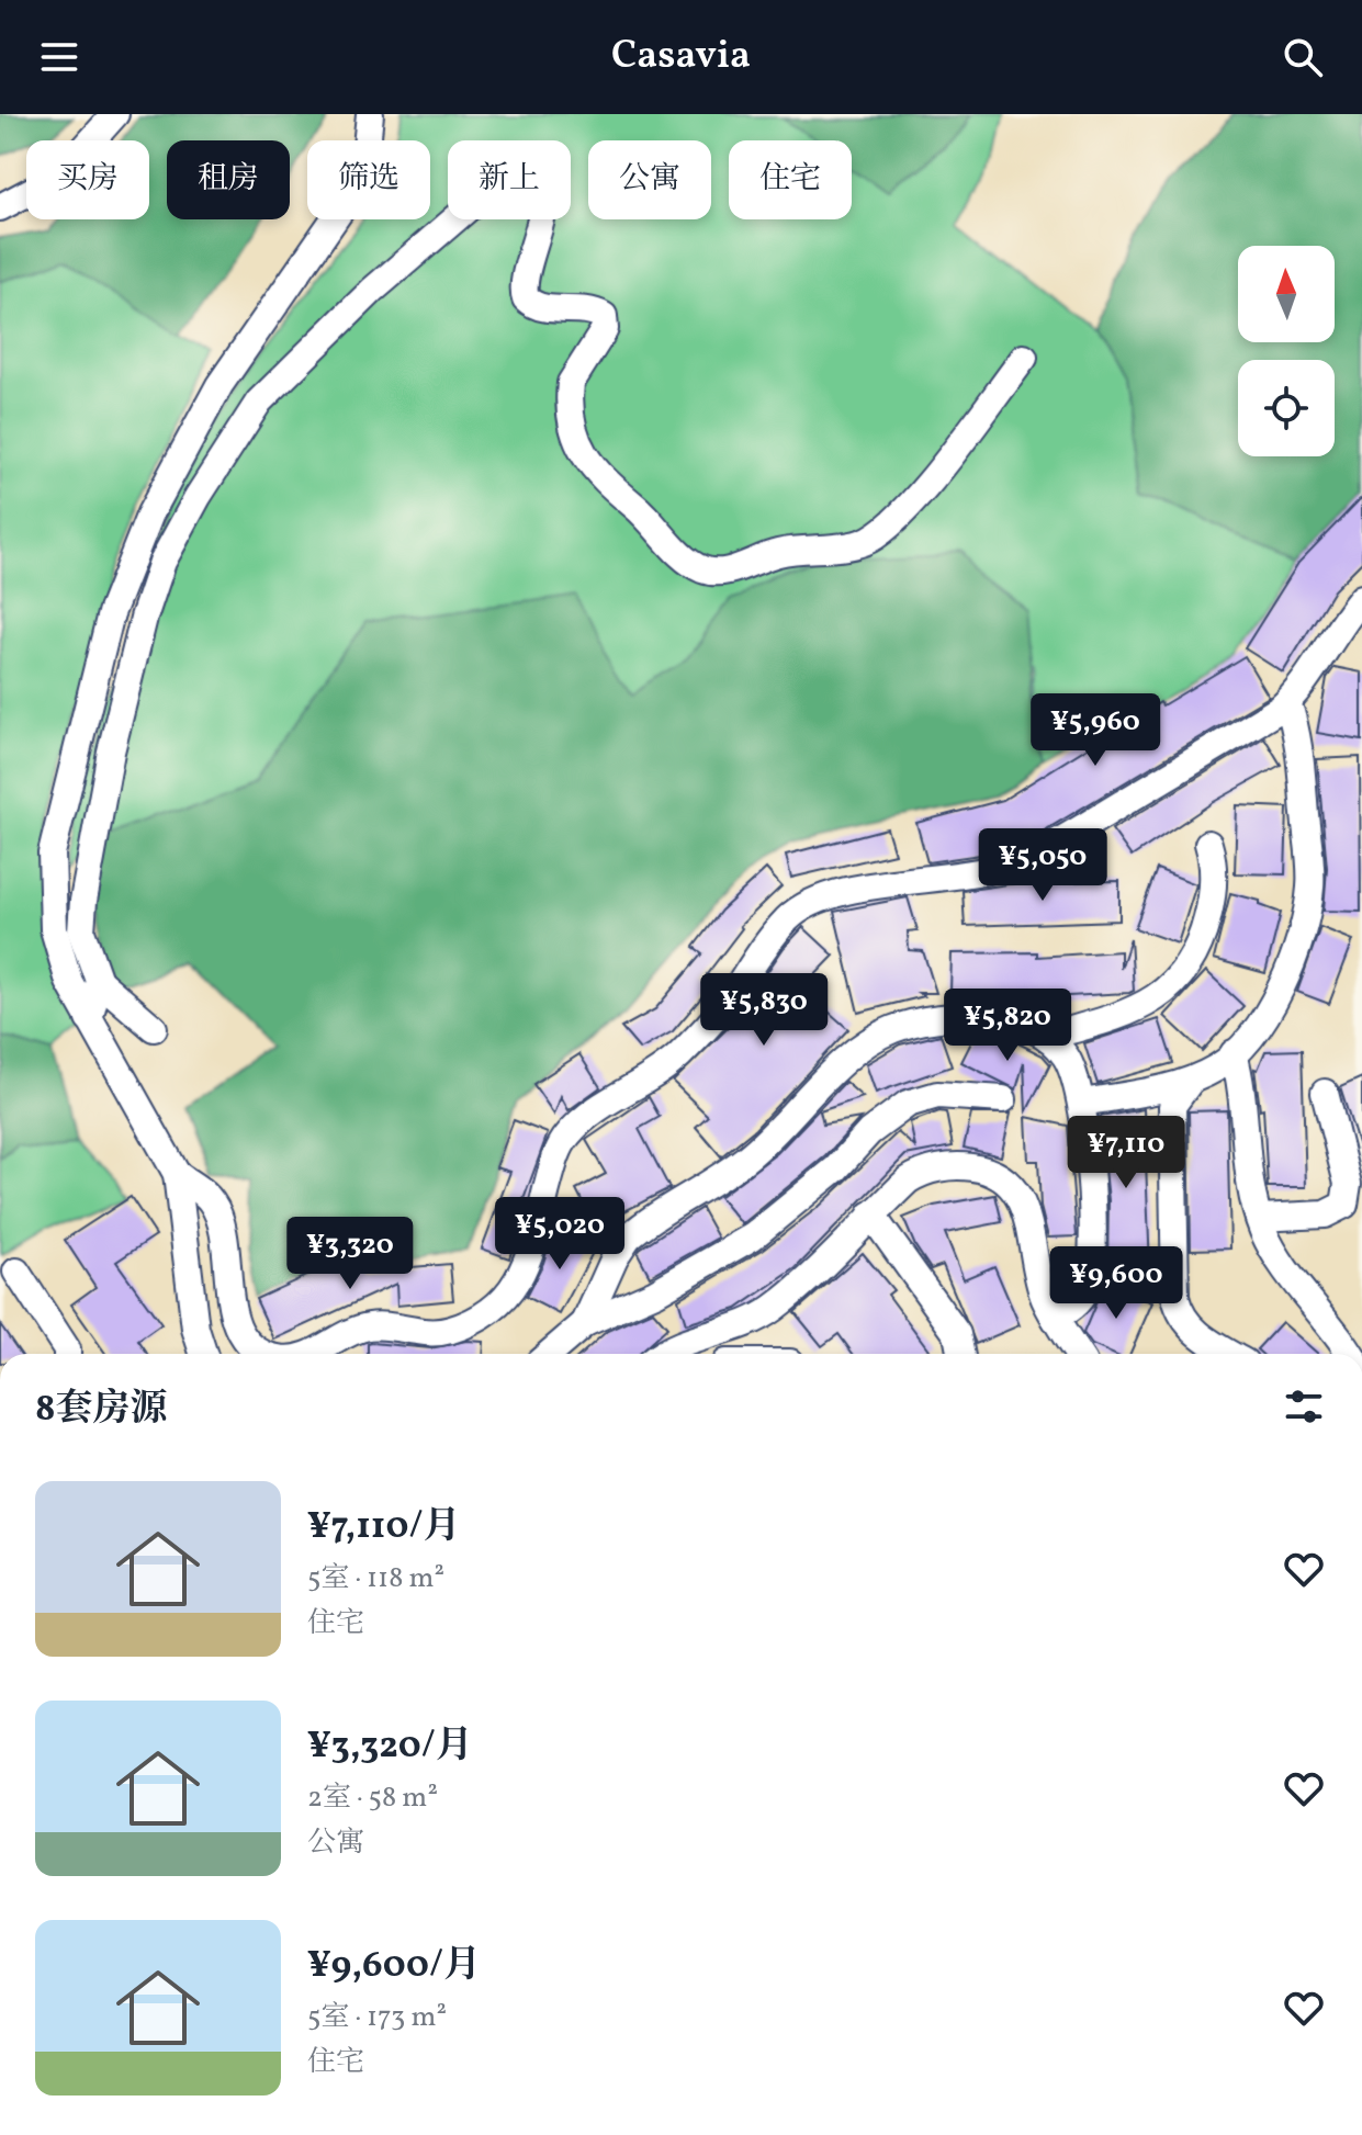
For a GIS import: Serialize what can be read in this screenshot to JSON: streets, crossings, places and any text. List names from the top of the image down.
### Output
{
  "north": "top",
  "page": {
    "header": "Casavia",
    "chip": [
      "买房",
      "租房",
      "筛选",
      "新上",
      "公寓",
      "住宅"
    ],
    "price": [
      "¥5,960",
      "¥5,050",
      "¥5,830",
      "¥5,820",
      "¥7,110",
      "¥5,020",
      "¥3,320",
      "¥9,600"
    ],
    "heading": "8套房源",
    "list": [
      {
        "name": "¥7,110/月",
        "note": "5室 · 118 m² · 住宅"
      },
      {
        "name": "¥3,320/月",
        "note": "2室 · 58 m² · 公寓"
      },
      {
        "name": "¥9,600/月",
        "note": "5室 · 173 m² · 住宅"
      }
    ]
  }
}
